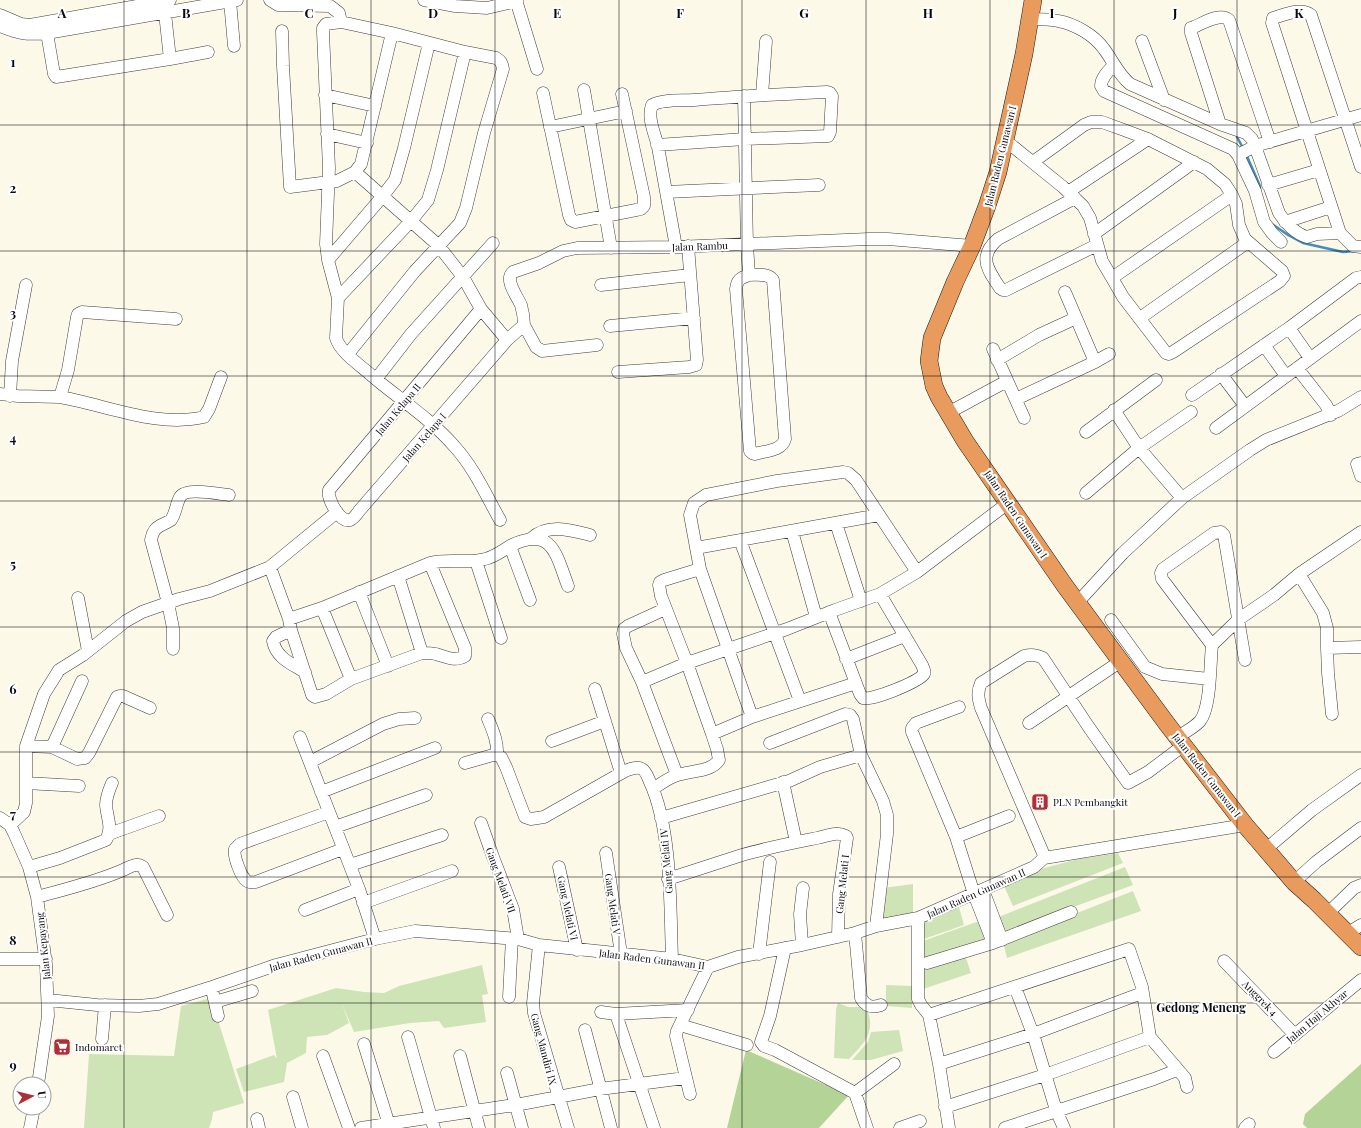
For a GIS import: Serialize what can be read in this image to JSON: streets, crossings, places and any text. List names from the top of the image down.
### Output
{
  "streets": {
    "highway": ["Jalan Raden Gunawan I"],
    "street": [
      "Jalan Rambu",
      "Jalan Kelapa II",
      "Jalan Kelapa I",
      "Gang Melati IV",
      "Gang Melati VII",
      "Gang Melati I",
      "Jalan Raden Gunawan II",
      "Gang Melati V",
      "Gang Melati VI",
      "Jalan Kepayang",
      "Anggrek 4",
      "Jalan Haji Akhyar",
      "Gang Mandiri IX"
    ]
  },
  "crossings": [
    ["Jalan Raden Gunawan I", "Jalan Rambu"],
    ["Jalan Raden Gunawan I", "Jalan Raden Gunawan II"],
    ["Jalan Kelapa II", "Jalan Kelapa I"],
    ["Gang Melati IV", "Jalan Raden Gunawan II"],
    ["Gang Melati VII", "Jalan Raden Gunawan II"],
    ["Gang Melati I", "Jalan Raden Gunawan II"],
    ["Jalan Raden Gunawan II", "Gang Melati V"],
    ["Jalan Raden Gunawan II", "Gang Melati VI"],
    ["Jalan Raden Gunawan II", "Jalan Kepayang"],
    ["Jalan Raden Gunawan II", "Gang Mandiri IX"],
    ["Anggrek 4", "Jalan Haji Akhyar"]
  ],
  "districts": ["Gedong Meneng"],
  "places": {
    "building": ["PLN Pembangkit"],
    "supermarket": ["Indomaret"]
  },
  "north": "right",
  "grid": {
    "columns": [
      "A",
      "B",
      "C",
      "D",
      "E",
      "F",
      "G",
      "H",
      "I",
      "J",
      "K"
    ],
    "rows": [
      "1",
      "2",
      "3",
      "4",
      "5",
      "6",
      "7",
      "8",
      "9"
    ]
  }
}
